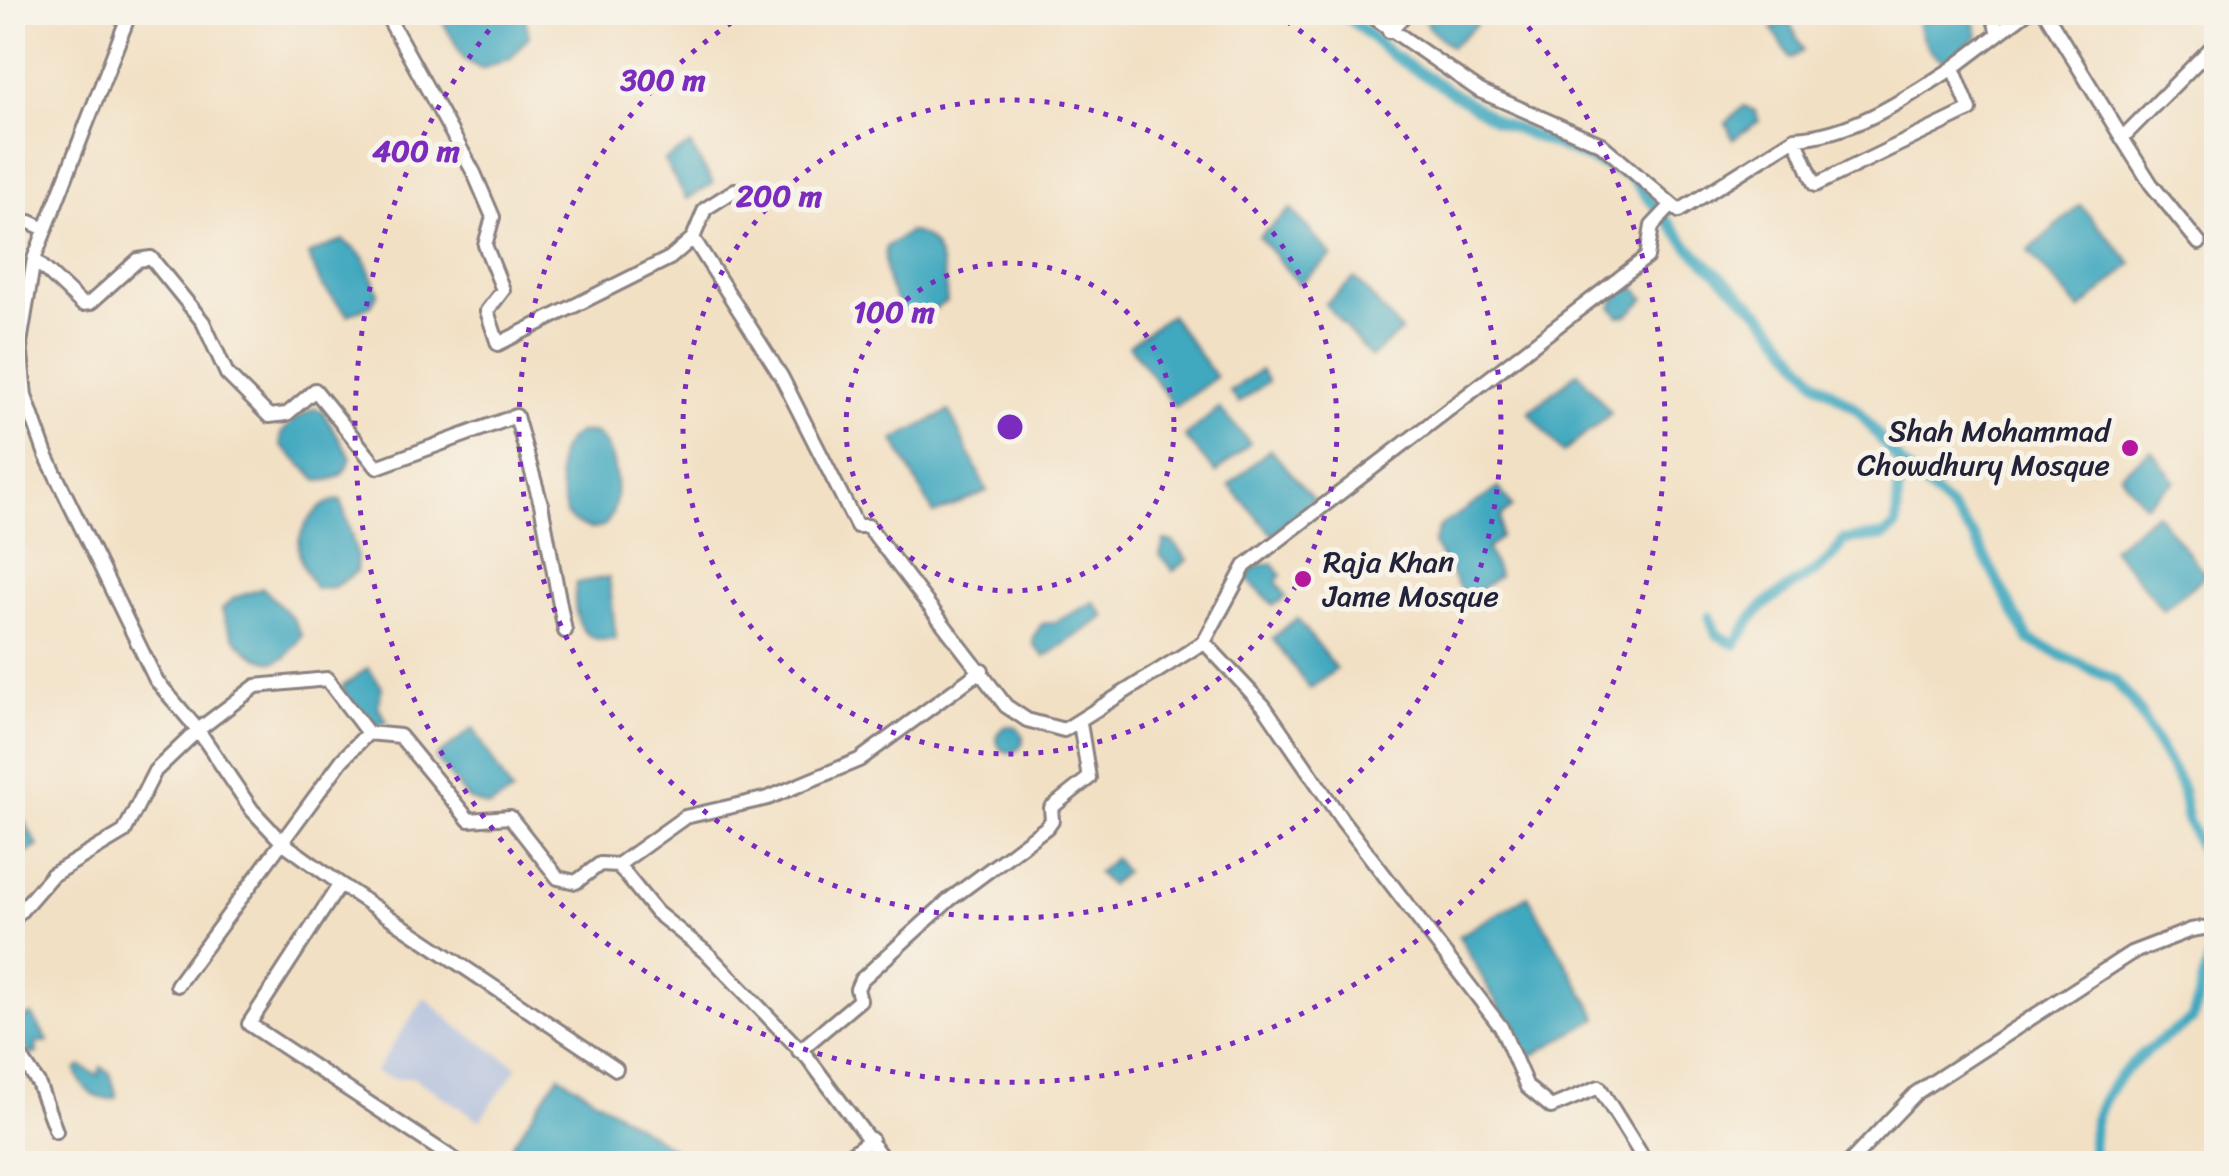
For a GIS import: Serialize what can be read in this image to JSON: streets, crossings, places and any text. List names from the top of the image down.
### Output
{
  "places": ["Shah Mohammad Chowdhury Mosque", "Raja Khan Jame Mosque"],
  "rings": [
    "300 m",
    "400 m",
    "200 m",
    "100 m"
  ]
}
